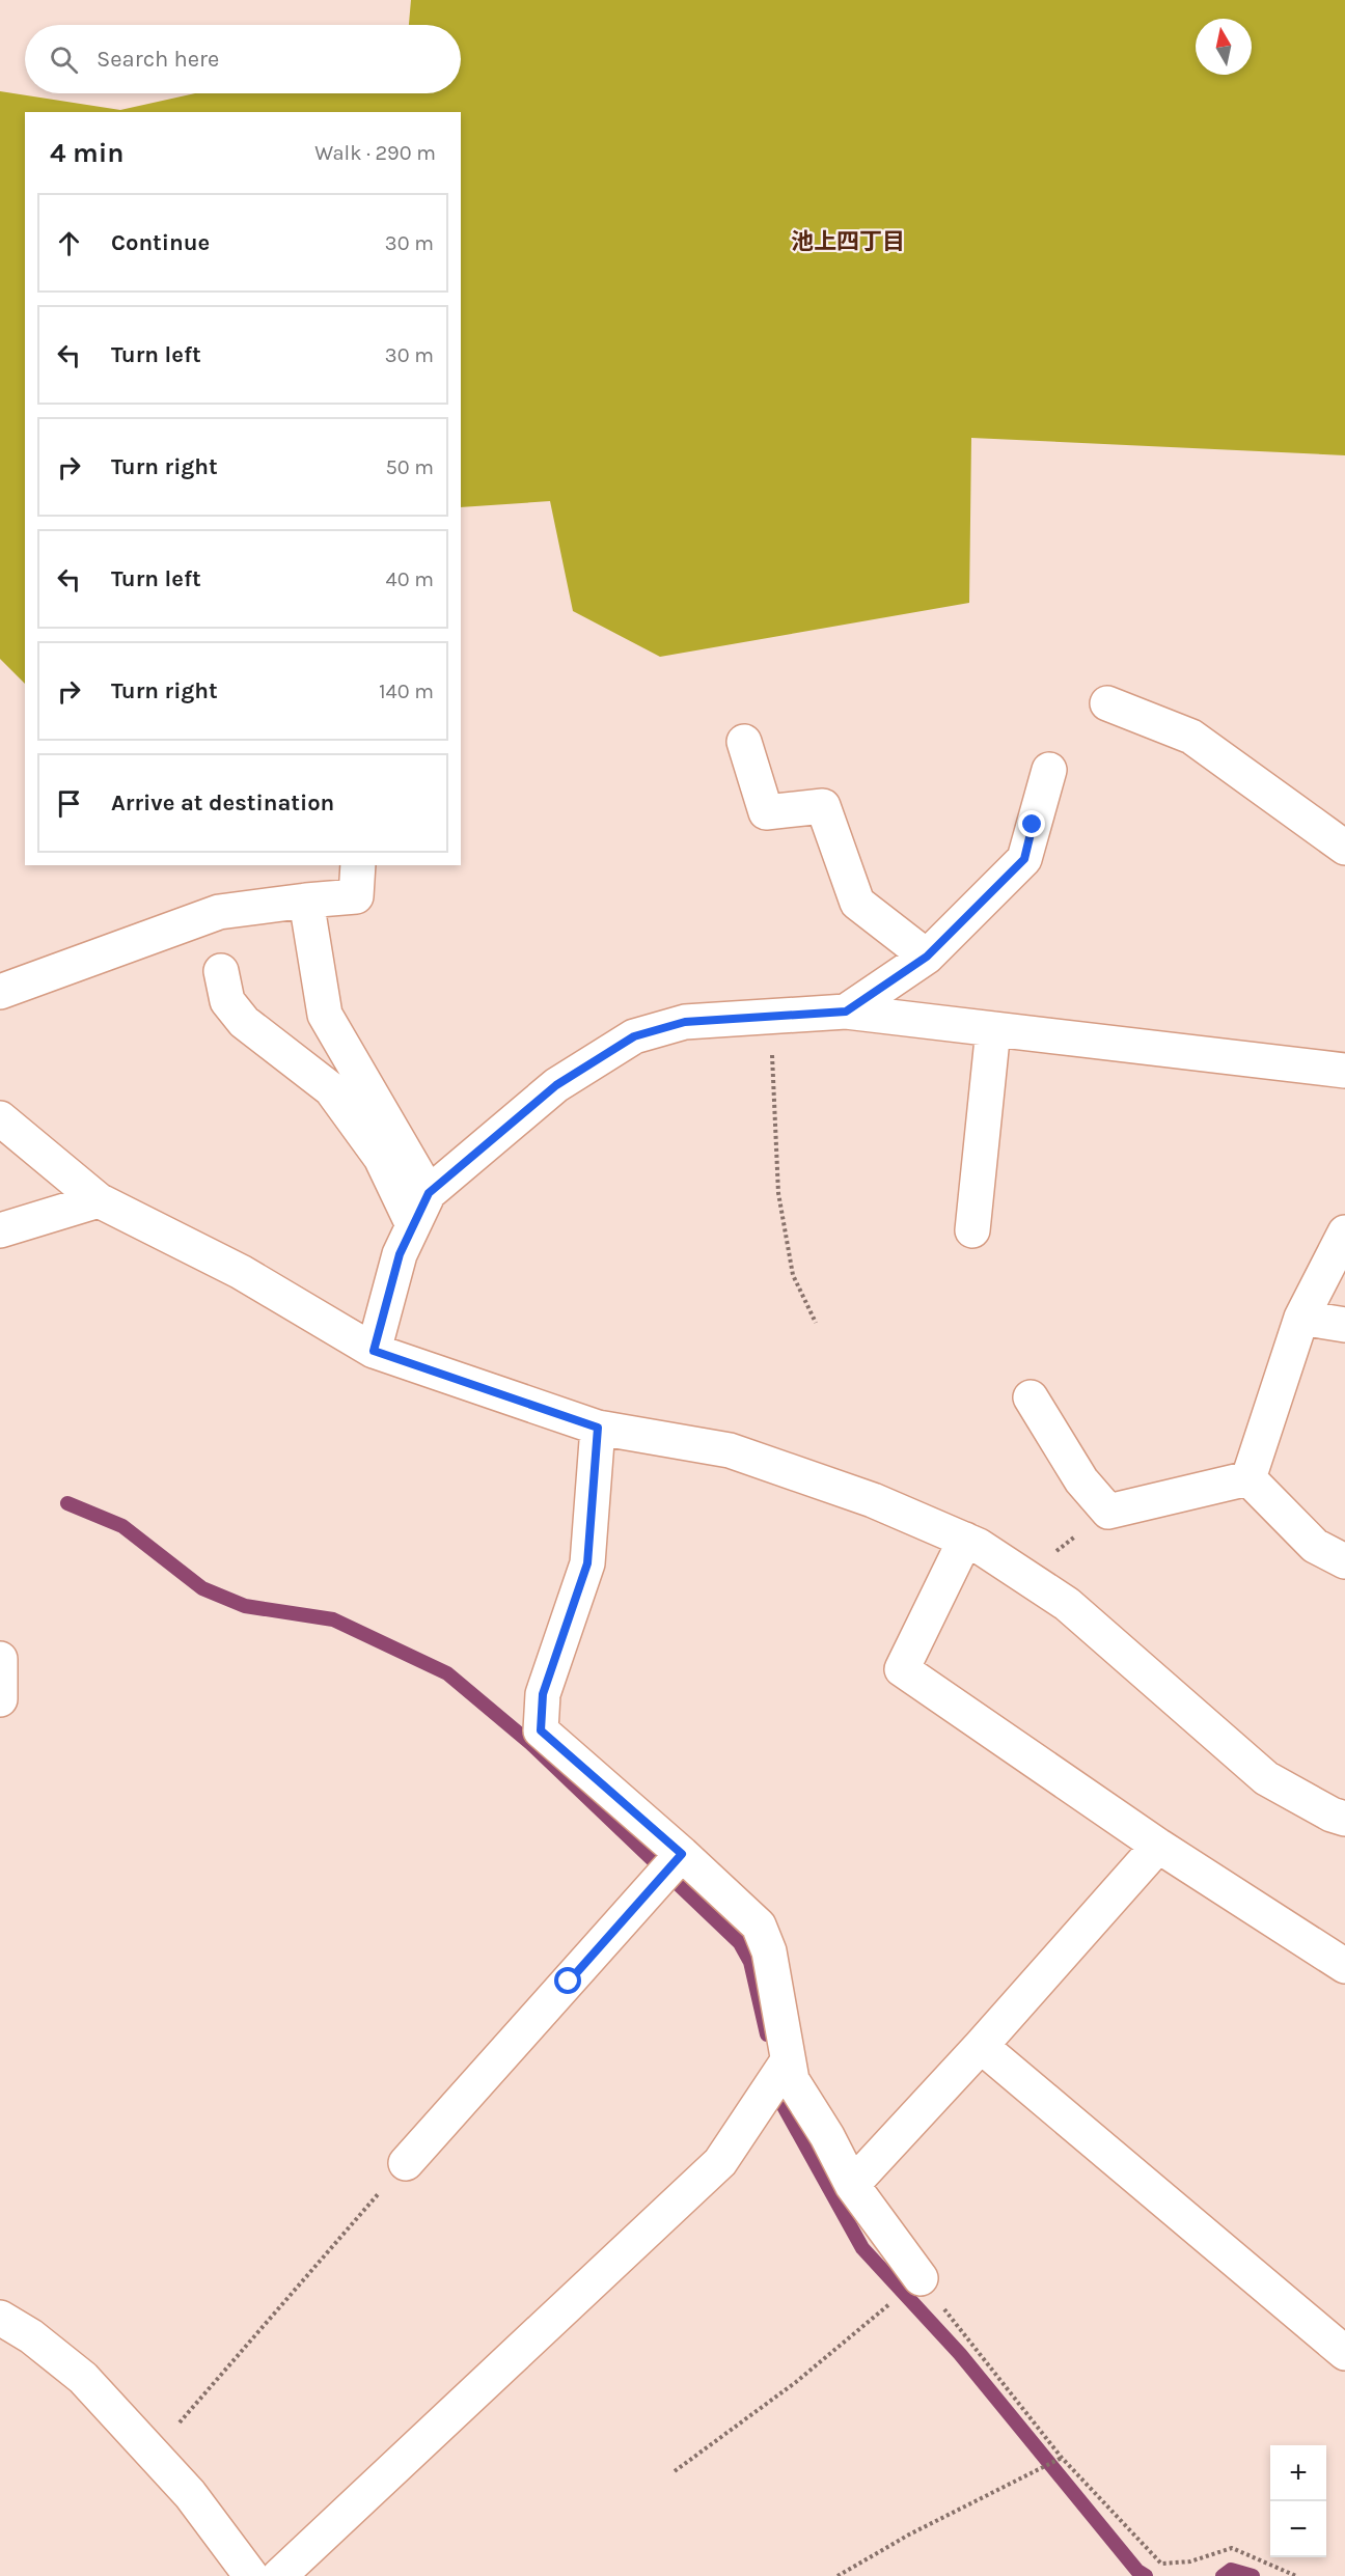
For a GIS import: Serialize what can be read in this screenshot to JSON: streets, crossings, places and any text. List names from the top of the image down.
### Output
{
  "districts": ["池上四丁目"],
  "north": "top",
  "page": {
    "search": "Search here",
    "heading": ["4 min", "Walk · 290 m"],
    "list": [
      ["Continue", "30 m"],
      ["Turn left", "30 m"],
      ["Turn right", "50 m"],
      ["Turn left", "40 m"],
      ["Turn right", "140 m"],
      "Arrive at destination"
    ],
    "map_buttons": ["+", "−"]
  }
}
